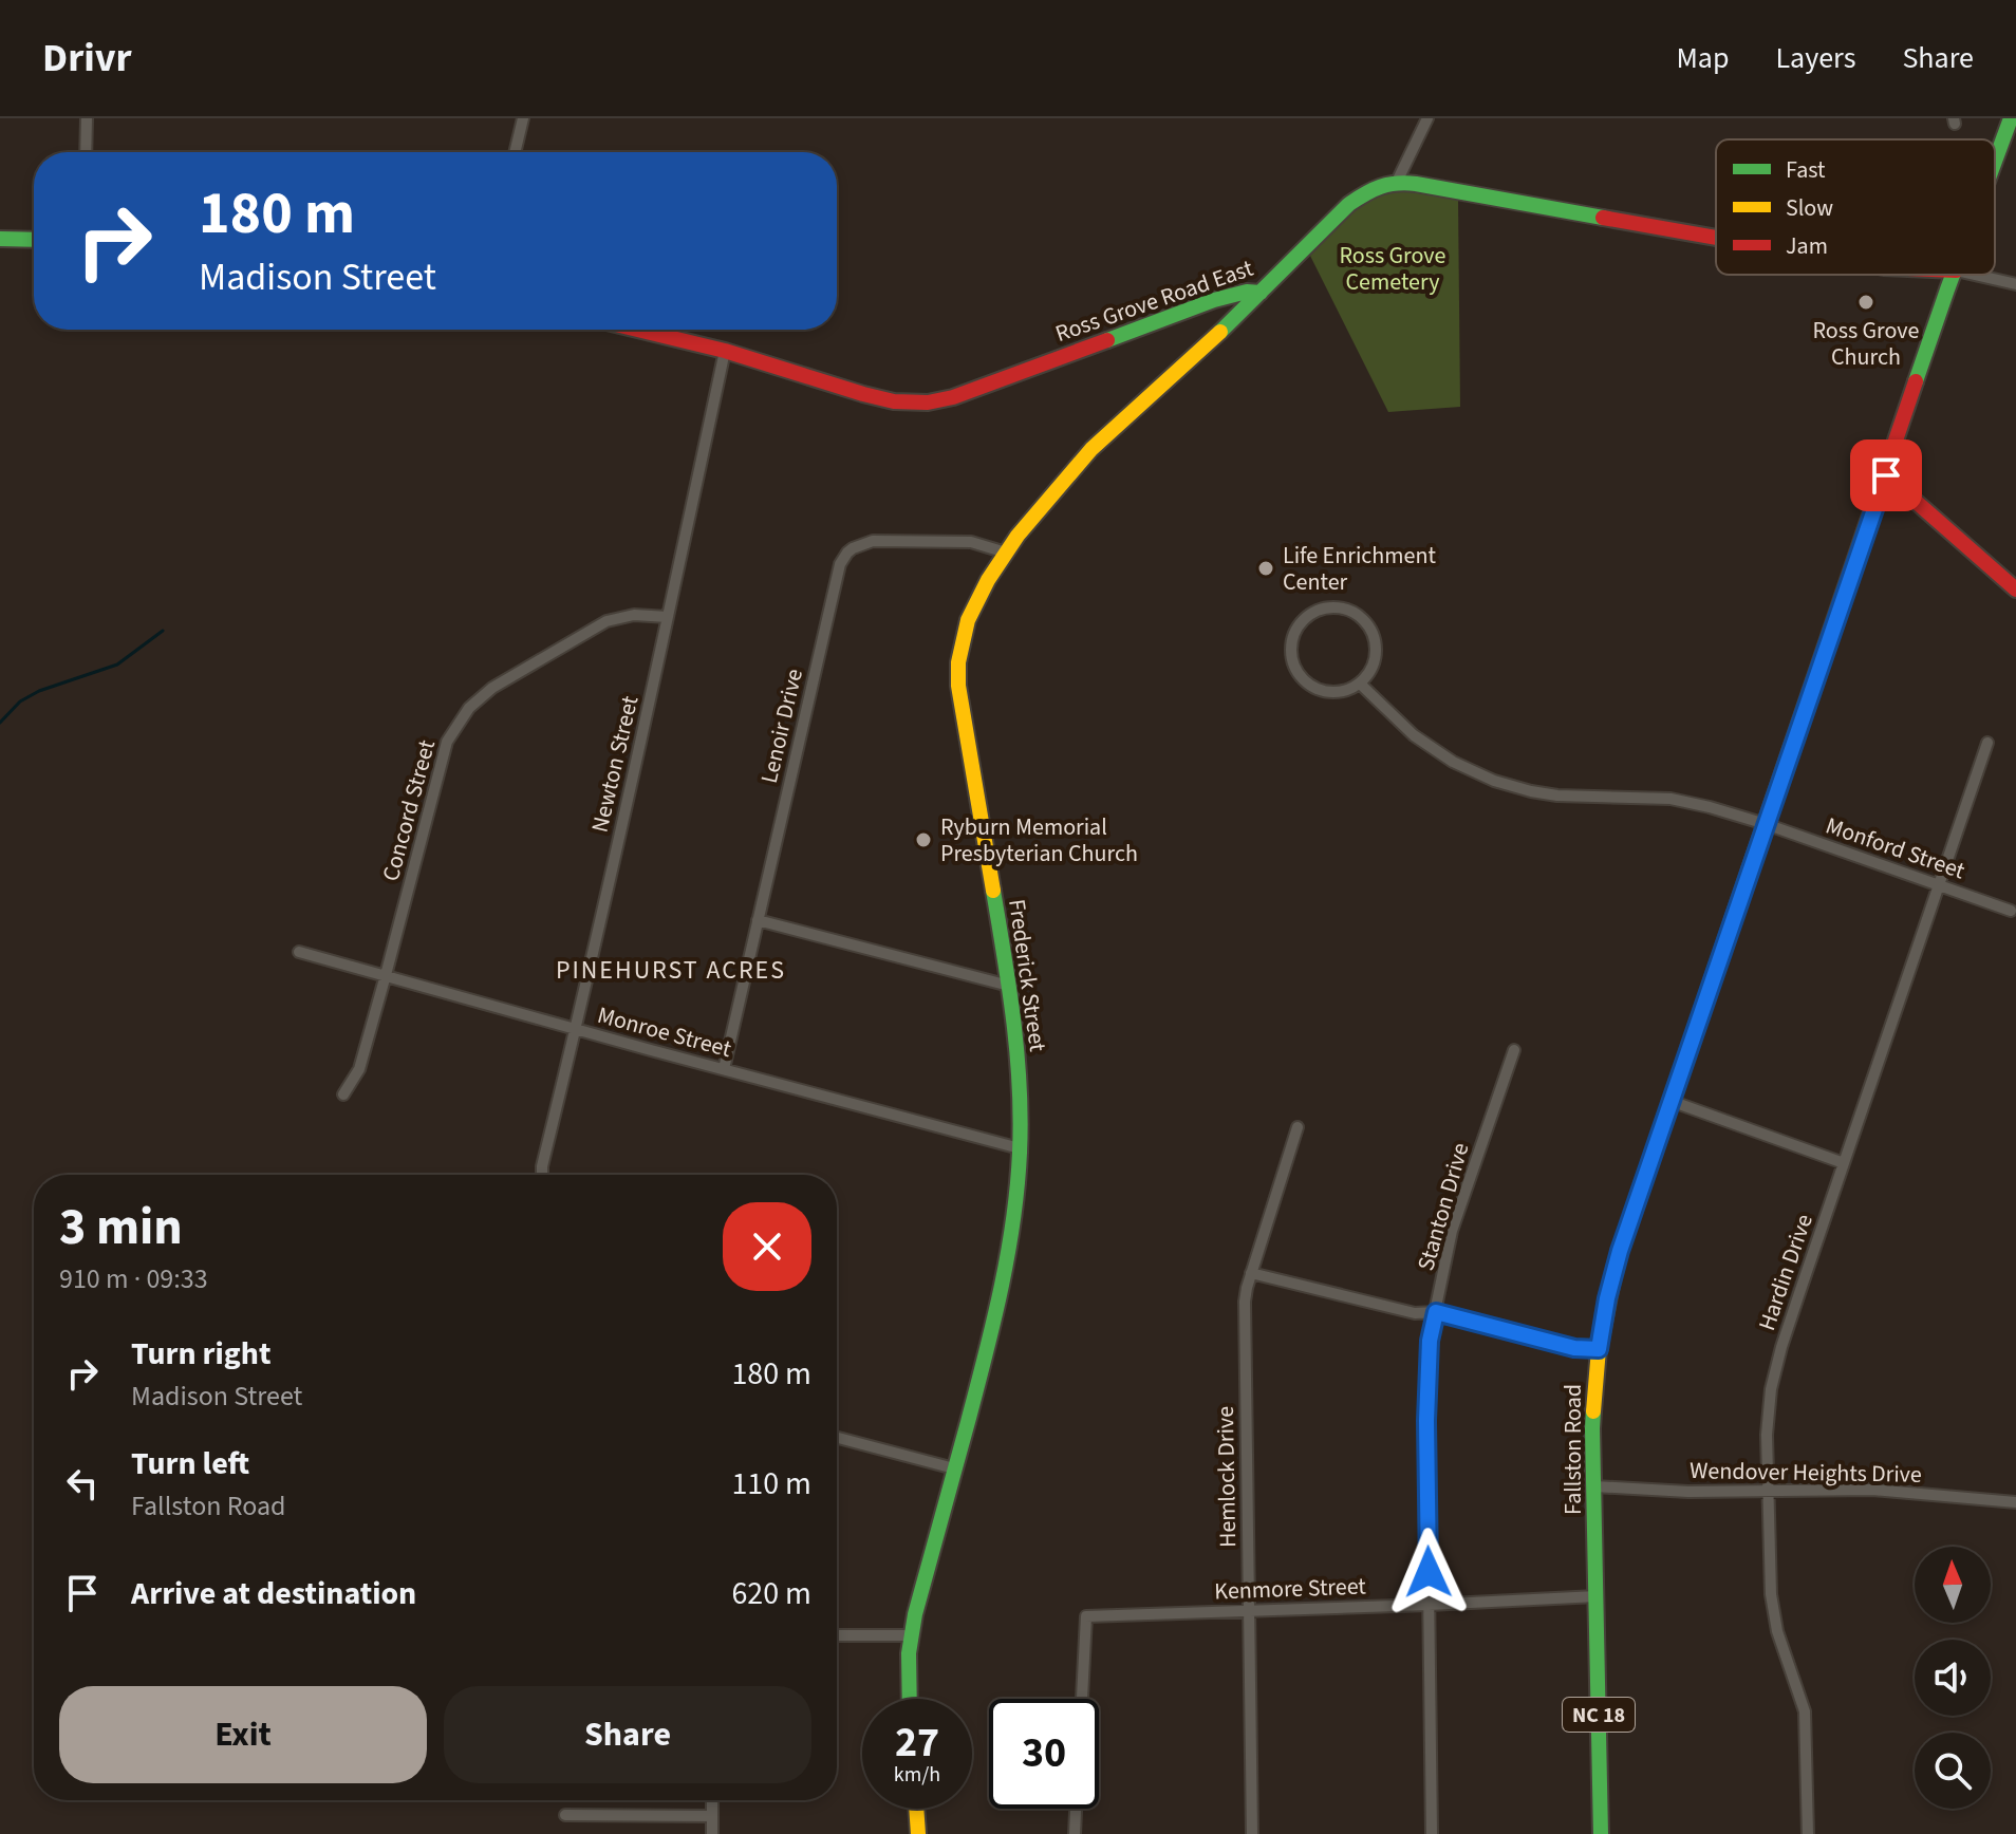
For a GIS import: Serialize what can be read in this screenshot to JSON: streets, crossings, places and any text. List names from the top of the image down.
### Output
{
  "streets": {
    "street": [
      "Ross Grove Road East",
      "Lenoir Drive",
      "Newton Street",
      "Concord Street",
      "Monford Street",
      "Frederick Street",
      "Monroe Street",
      "Stanton Drive",
      "Hardin Drive",
      "Fallston Road",
      "Wendover Heights Drive",
      "Hemlock Drive",
      "Kenmore Street",
      "NC 18"
    ]
  },
  "crossings": [
    ["Ross Grove Road East", "Newton Street"],
    ["Ross Grove Road East", "Frederick Street"],
    ["Lenoir Drive", "Frederick Street"],
    ["Lenoir Drive", "Monroe Street"],
    ["Newton Street", "Concord Street"],
    ["Newton Street", "Monroe Street"],
    ["Concord Street", "Monroe Street"],
    ["Monford Street", "Hardin Drive"],
    ["Monford Street", "Fallston Road"],
    ["Frederick Street", "Monroe Street"],
    ["Stanton Drive", "Kenmore Street"],
    ["Hardin Drive", "Wendover Heights Drive"],
    ["Fallston Road", "Wendover Heights Drive"],
    ["Fallston Road", "Kenmore Street"],
    ["Hemlock Drive", "Kenmore Street"]
  ],
  "districts": ["PINEHURST ACRES"],
  "parks": ["Ross Grove Cemetery"],
  "places": ["Ross Grove Church", "Life Enrichment Center", "Ryburn Memorial Presbyterian Church"],
  "legend": ["Fast", "Slow", "Jam"],
  "north": "top",
  "page": {
    "header": "Drivr",
    "nav": ["Map", "Layers", "Share"],
    "turn": ["180 m", "Madison Street"],
    "heading": ["3 min", "910 m · 09:33"],
    "list": [
      {
        "name": "Turn right",
        "note": "Madison Street",
        "value": "180 m"
      },
      {
        "name": "Turn left",
        "note": "Fallston Road",
        "value": "110 m"
      },
      {
        "name": "Arrive at destination",
        "value": "620 m"
      }
    ],
    "buttons": ["Exit", "Share"],
    "speed": "27 km/h",
    "limit": "30"
  }
}
